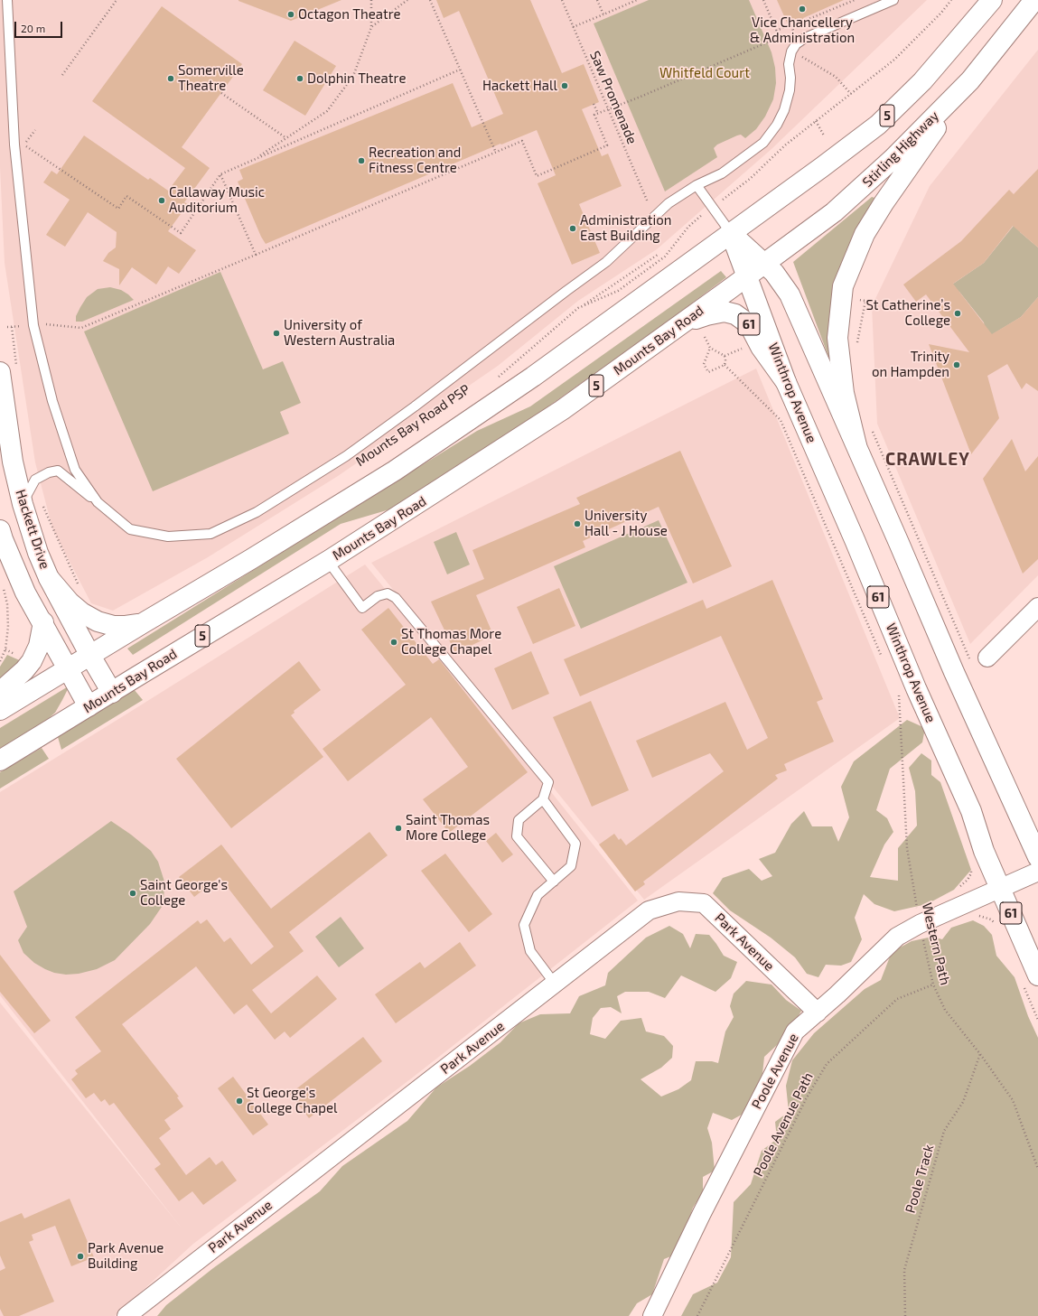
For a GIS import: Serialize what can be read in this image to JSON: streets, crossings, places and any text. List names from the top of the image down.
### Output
{
  "streets": {
    "main road": [
      "5",
      "Stirling Highway",
      "61",
      "Mounts Bay Road",
      "Winthrop Avenue",
      "Hackett Drive"
    ],
    "street": ["Park Avenue", "Poole Avenue"],
    "path": [
      "Saw Promenade",
      "Western Path",
      "Poole Avenue Path",
      "Poole Track"
    ]
  },
  "crossings": [
    ["5", "Winthrop Avenue"],
    ["5", "Hackett Drive"],
    ["Stirling Highway", "Mounts Bay Road"],
    ["Stirling Highway", "Winthrop Avenue"],
    ["61", "Mounts Bay Road"],
    ["61", "Winthrop Avenue"],
    ["Mounts Bay Road", "Winthrop Avenue"],
    ["Mounts Bay Road", "Hackett Drive"],
    ["Winthrop Avenue", "Poole Avenue"],
    ["Park Avenue", "Poole Avenue"],
    ["Western Path", "Poole Avenue"],
    ["Western Path", "Poole Avenue Path"],
    ["Western Path", "Poole Track"]
  ],
  "districts": ["CRAWLEY"],
  "parks": ["Whitfeld Court"],
  "places": [
    "Vice Chancellery & Administration",
    "Octagon Theatre",
    "Somerville Theatre",
    "Dolphin Theatre",
    "Hackett Hall",
    "Recreation and Fitness Centre",
    "Callaway Music Auditorium",
    "Administration East Building",
    "St Catherine’s College",
    "University of Western Australia",
    "Trinity on Hampden",
    "University Hall - J House",
    "St Thomas More College Chapel",
    "Saint Thomas More College",
    "Saint George's College",
    "St George's College Chapel",
    "Park Avenue Building"
  ],
  "scale_bar": "20 m"
}
